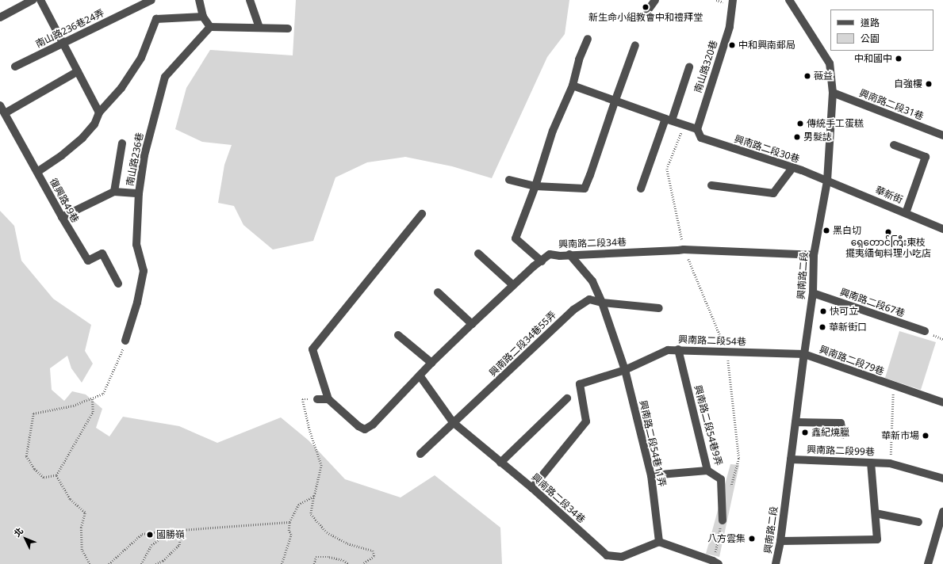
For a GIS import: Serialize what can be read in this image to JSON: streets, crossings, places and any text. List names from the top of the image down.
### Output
{
  "streets": {
    "street": [
      "南山路236巷24弄",
      "南山路320巷",
      "興南路二段31巷",
      "興南路二段30巷",
      "南山路236巷",
      "華新街",
      "復興路49巷",
      "興南路二段34巷",
      "興南路二段",
      "興南路二段67巷",
      "興南路二段54巷",
      "興南路二段34巷55弄",
      "興南路二段79巷",
      "興南路二段54巷9弄",
      "興南路二段54巷11弄",
      "興南路二段99巷"
    ]
  },
  "crossings": [
    ["興南路二段31巷", "興南路二段"],
    ["興南路二段30巷", "華新街"],
    ["興南路二段30巷", "興南路二段"],
    ["華新街", "興南路二段"],
    ["興南路二段34巷", "興南路二段"],
    ["興南路二段34巷", "興南路二段54巷"],
    ["興南路二段34巷", "興南路二段34巷55弄"],
    ["興南路二段34巷", "興南路二段54巷11弄"],
    ["興南路二段", "興南路二段67巷"],
    ["興南路二段", "興南路二段54巷"],
    ["興南路二段", "興南路二段79巷"],
    ["興南路二段", "興南路二段99巷"],
    ["興南路二段54巷", "興南路二段79巷"],
    ["興南路二段54巷", "興南路二段54巷9弄"],
    ["興南路二段54巷", "興南路二段54巷11弄"],
    ["興南路二段34巷55弄", "興南路二段54巷11弄"]
  ],
  "places": [
    "新生命小組教會中和禮拜堂",
    "中和興南郵局",
    "中和國中",
    "薇益",
    "自強樓",
    "傳統手工蛋糕",
    "男髮誌",
    "黑白切",
    "ရွှေတောင်ကြီး東枝 擺夷緬甸料理小吃店",
    "快可立",
    "華新街口",
    "鑫紀燒臘",
    "華新市場",
    "國勝嶺",
    "八方雲集"
  ],
  "legend": ["道路", "公園"],
  "north": "top left"
}
